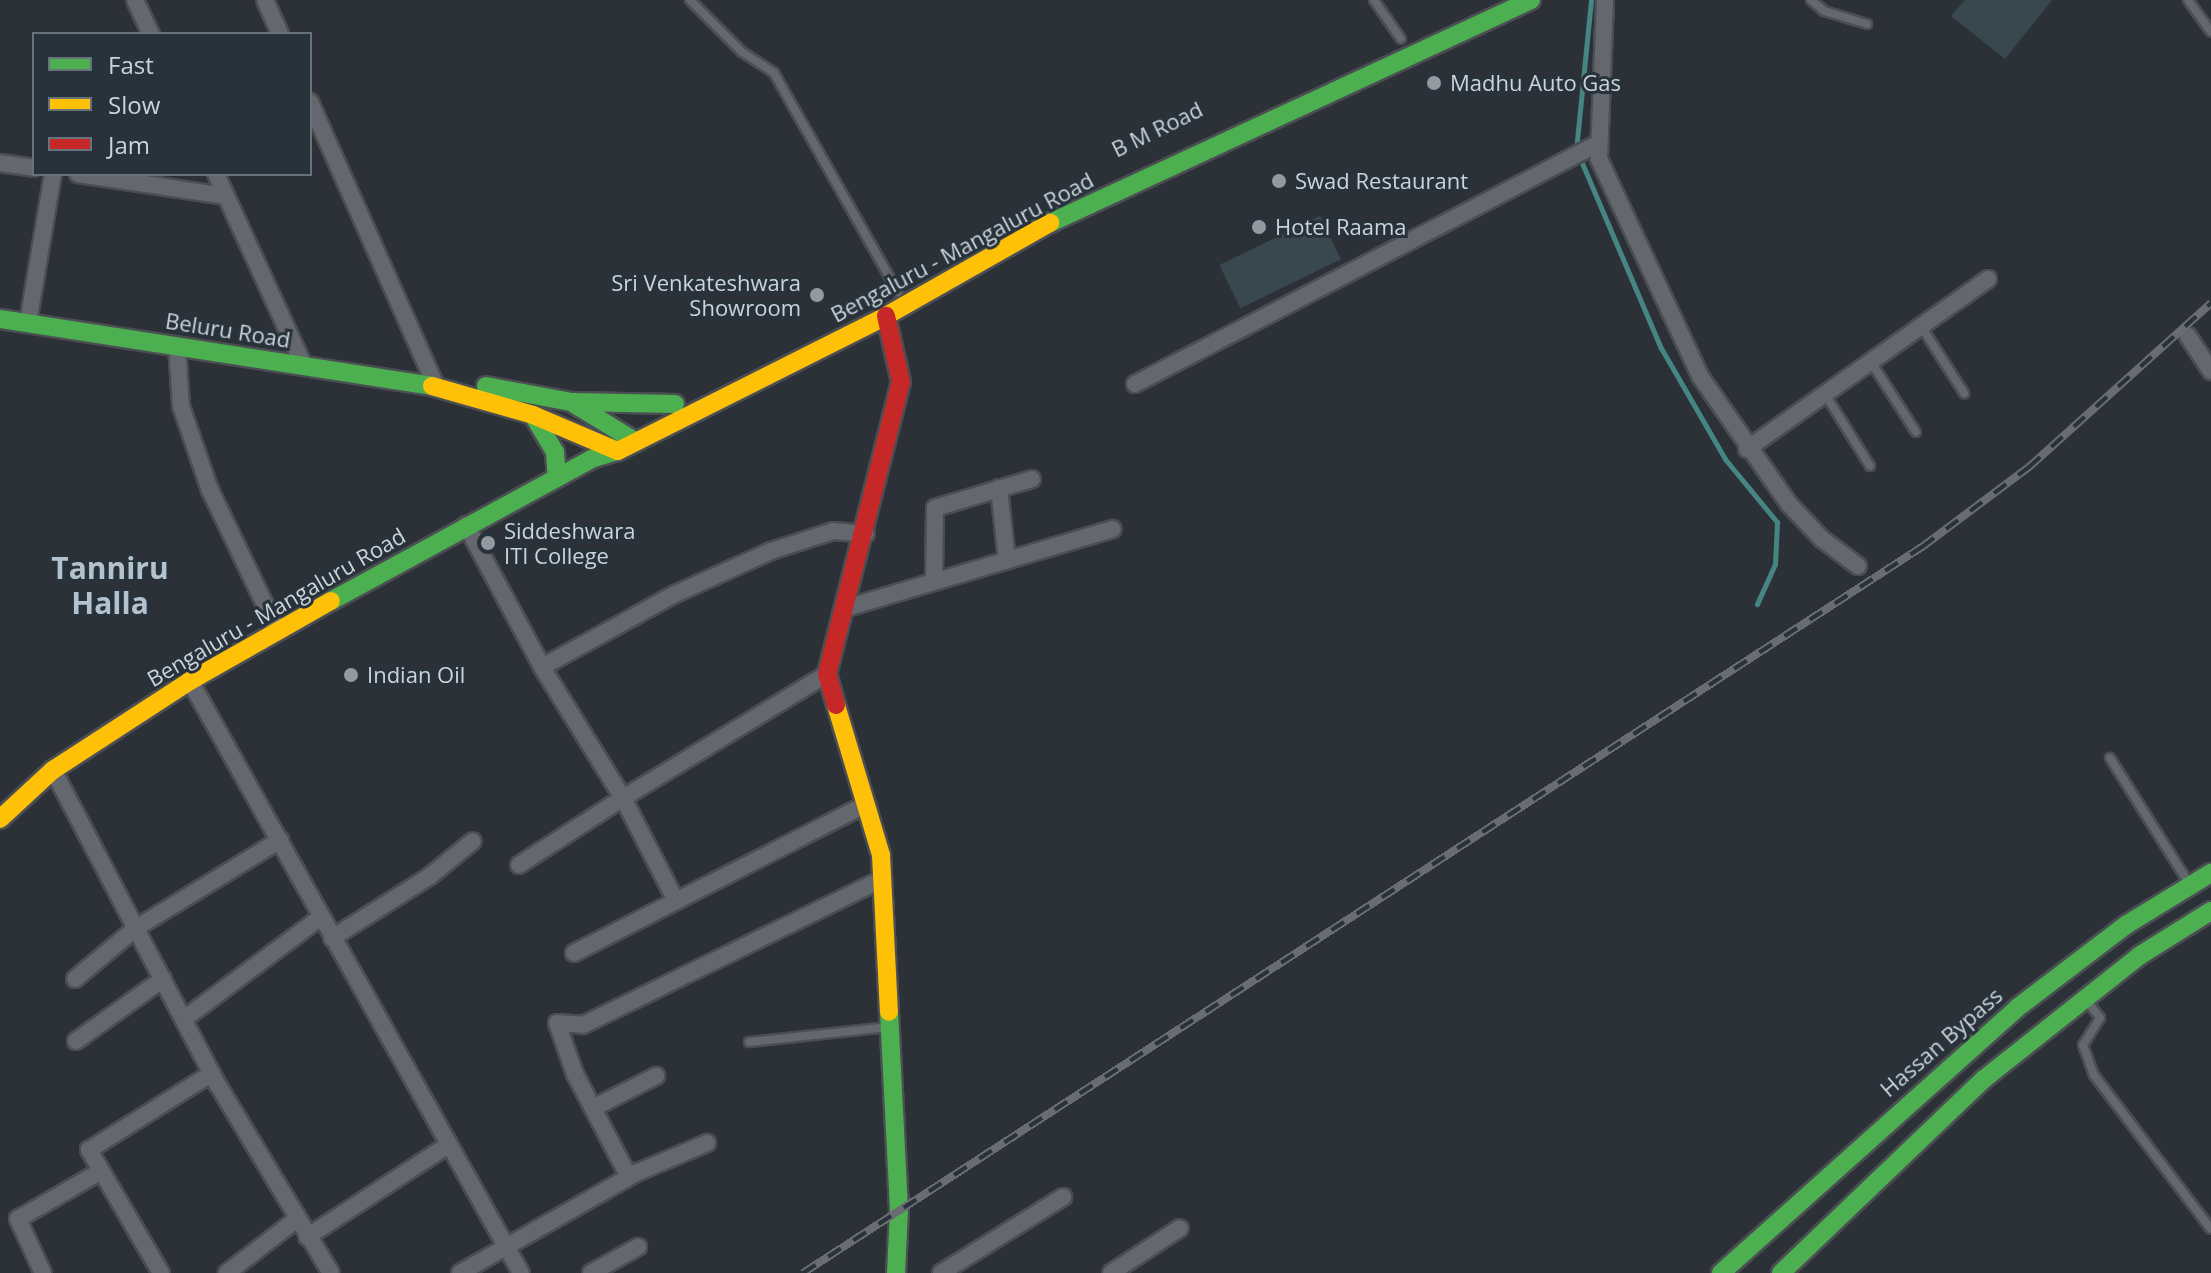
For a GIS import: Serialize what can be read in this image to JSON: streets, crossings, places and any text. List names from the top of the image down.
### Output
{
  "streets": {
    "main road": [
      "B M Road",
      "Bengaluru - Mangaluru Road",
      "Beluru Road",
      "Hassan Bypass"
    ]
  },
  "crossings": [
    ["B M Road", "Bengaluru - Mangaluru Road"],
    ["B M Road", "Beluru Road"],
    ["Bengaluru - Mangaluru Road", "Beluru Road"]
  ],
  "districts": ["Tanniru Halla"],
  "places": [
    "Madhu Auto Gas",
    "Swad Restaurant",
    "Hotel Raama",
    "Sri Venkateshwara Showroom",
    "Siddeshwara ITI College",
    "Indian Oil"
  ],
  "legend": ["Fast", "Slow", "Jam"]
}
